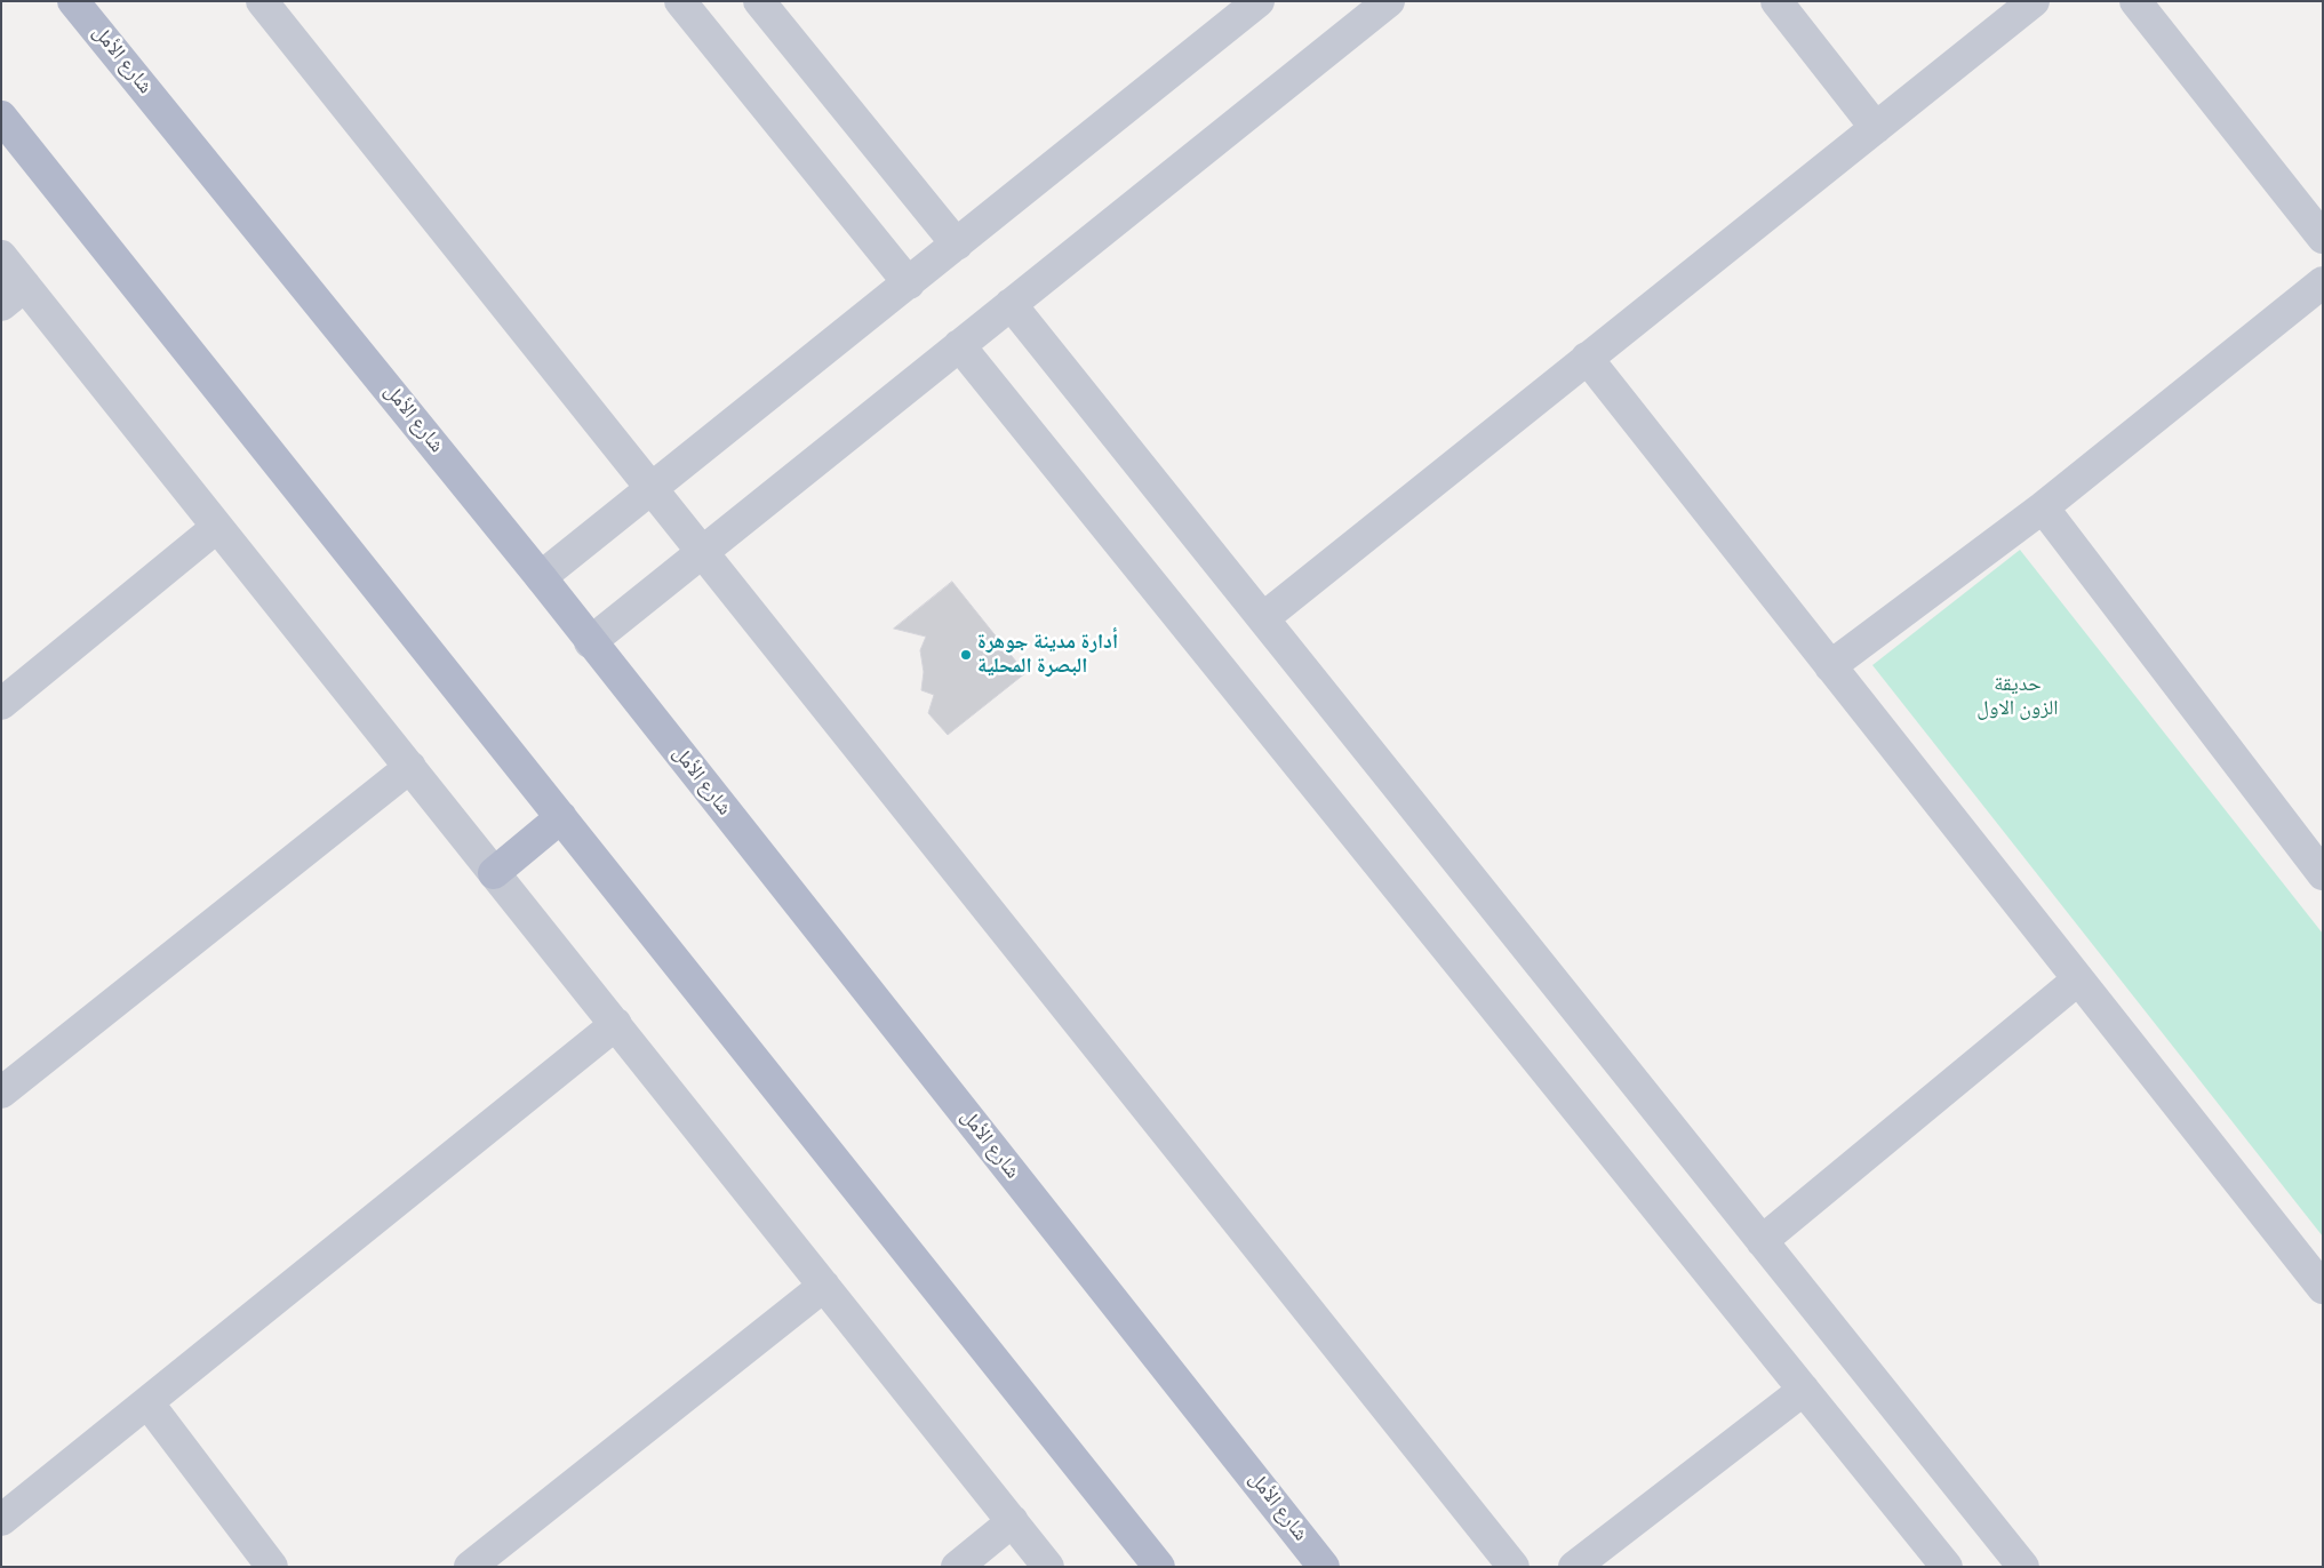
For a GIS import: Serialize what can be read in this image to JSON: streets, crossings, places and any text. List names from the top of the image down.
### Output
{
  "streets": {
    "main road": ["شارع الأمل"]
  },
  "parks": ["حديقة الزون الاول"],
  "places": ["أدارة مدينة جوهرة البصرة المحلية"]
}
